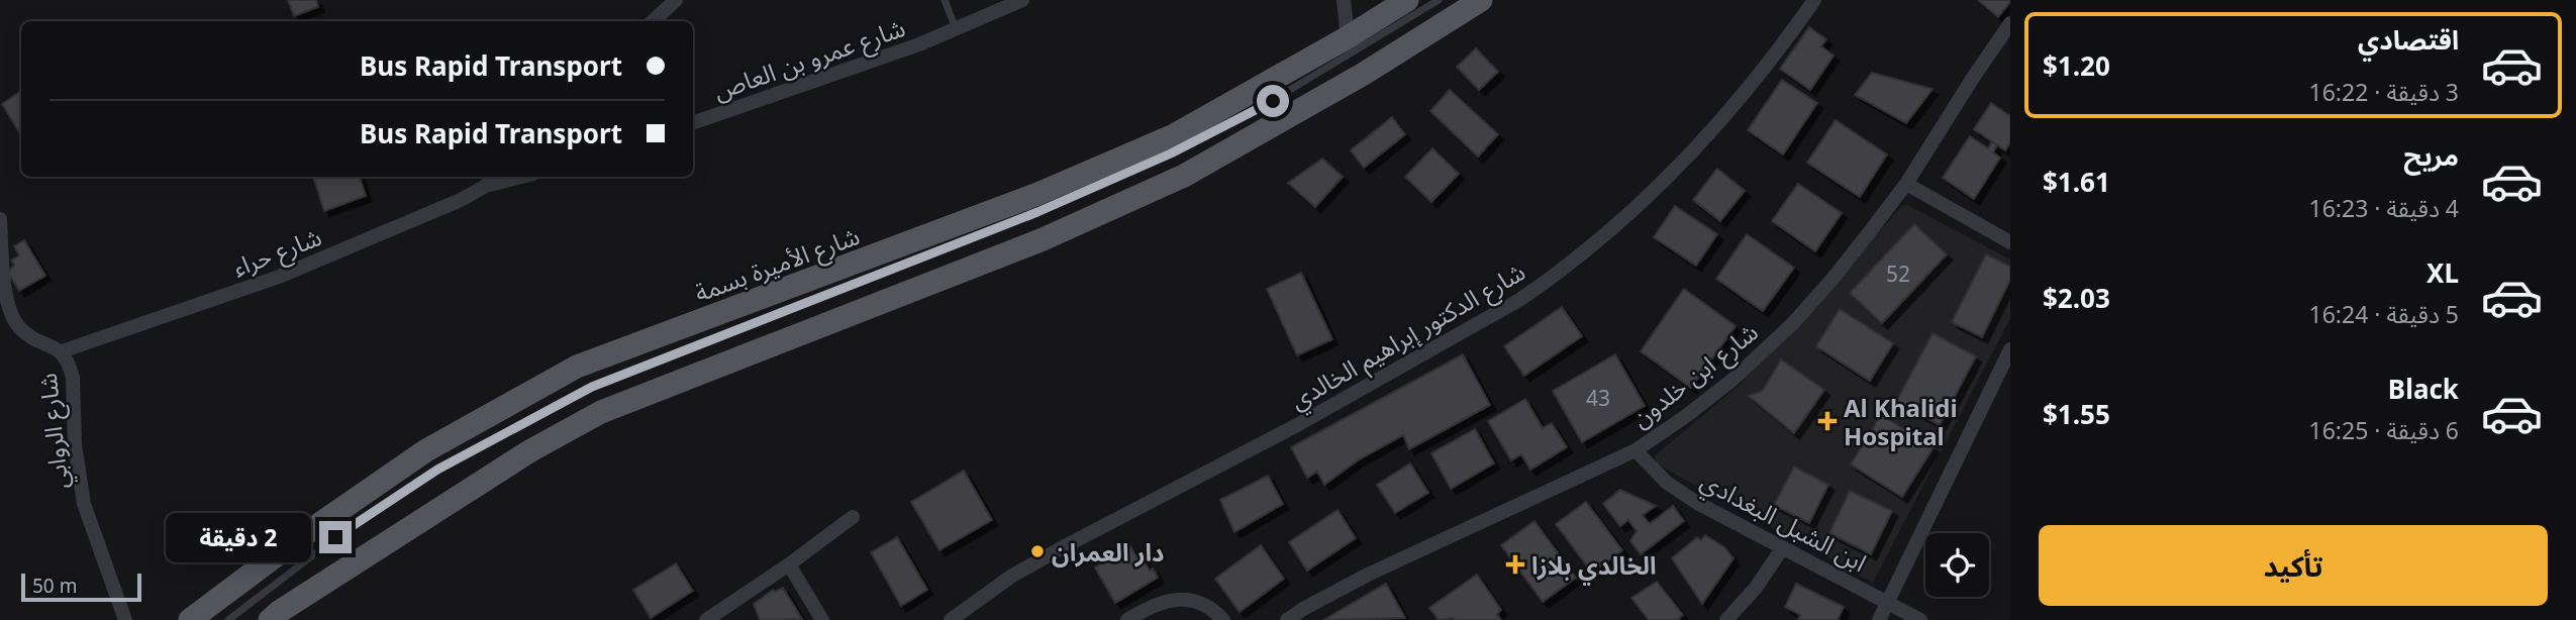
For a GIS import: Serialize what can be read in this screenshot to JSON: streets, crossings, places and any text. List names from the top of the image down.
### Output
{
  "streets": {
    "main road": ["شارع الأميرة بسمة"],
    "street": [
      "شارع عمرو بن العاص",
      "شارع حراء",
      "شارع الدكتور إبراهيم الخالدي",
      "شارع ابن خلدون",
      "شارع الروابي",
      "ابن الشبل البغدادي"
    ]
  },
  "crossings": [
    ["شارع حراء", "شارع الروابي"],
    ["شارع ابن خلدون", "ابن الشبل البغدادي"]
  ],
  "places": {
    "health": ["Al Khalidi Hospital", "الخالدي بلازا"],
    "other": ["دار العمران"]
  },
  "house_numbers": ["52", "43"],
  "scale_bar": "50 m",
  "page": {
    "list": [
      {
        "name": "اقتصادي",
        "note": "3 دقيقة · 16:22",
        "value": "$1.20"
      },
      {
        "name": "مريح",
        "note": "4 دقيقة · 16:23",
        "value": "$1.61"
      },
      {
        "name": "XL",
        "note": "5 دقيقة · 16:24",
        "value": "$2.03"
      },
      {
        "name": "Black",
        "note": "6 دقيقة · 16:25",
        "value": "$1.55"
      }
    ],
    "banner": ["Bus Rapid Transport", "Bus Rapid Transport"],
    "buttons": "تأكيد",
    "bubble": "2 دقيقة",
    "scale": "50 m"
  }
}
